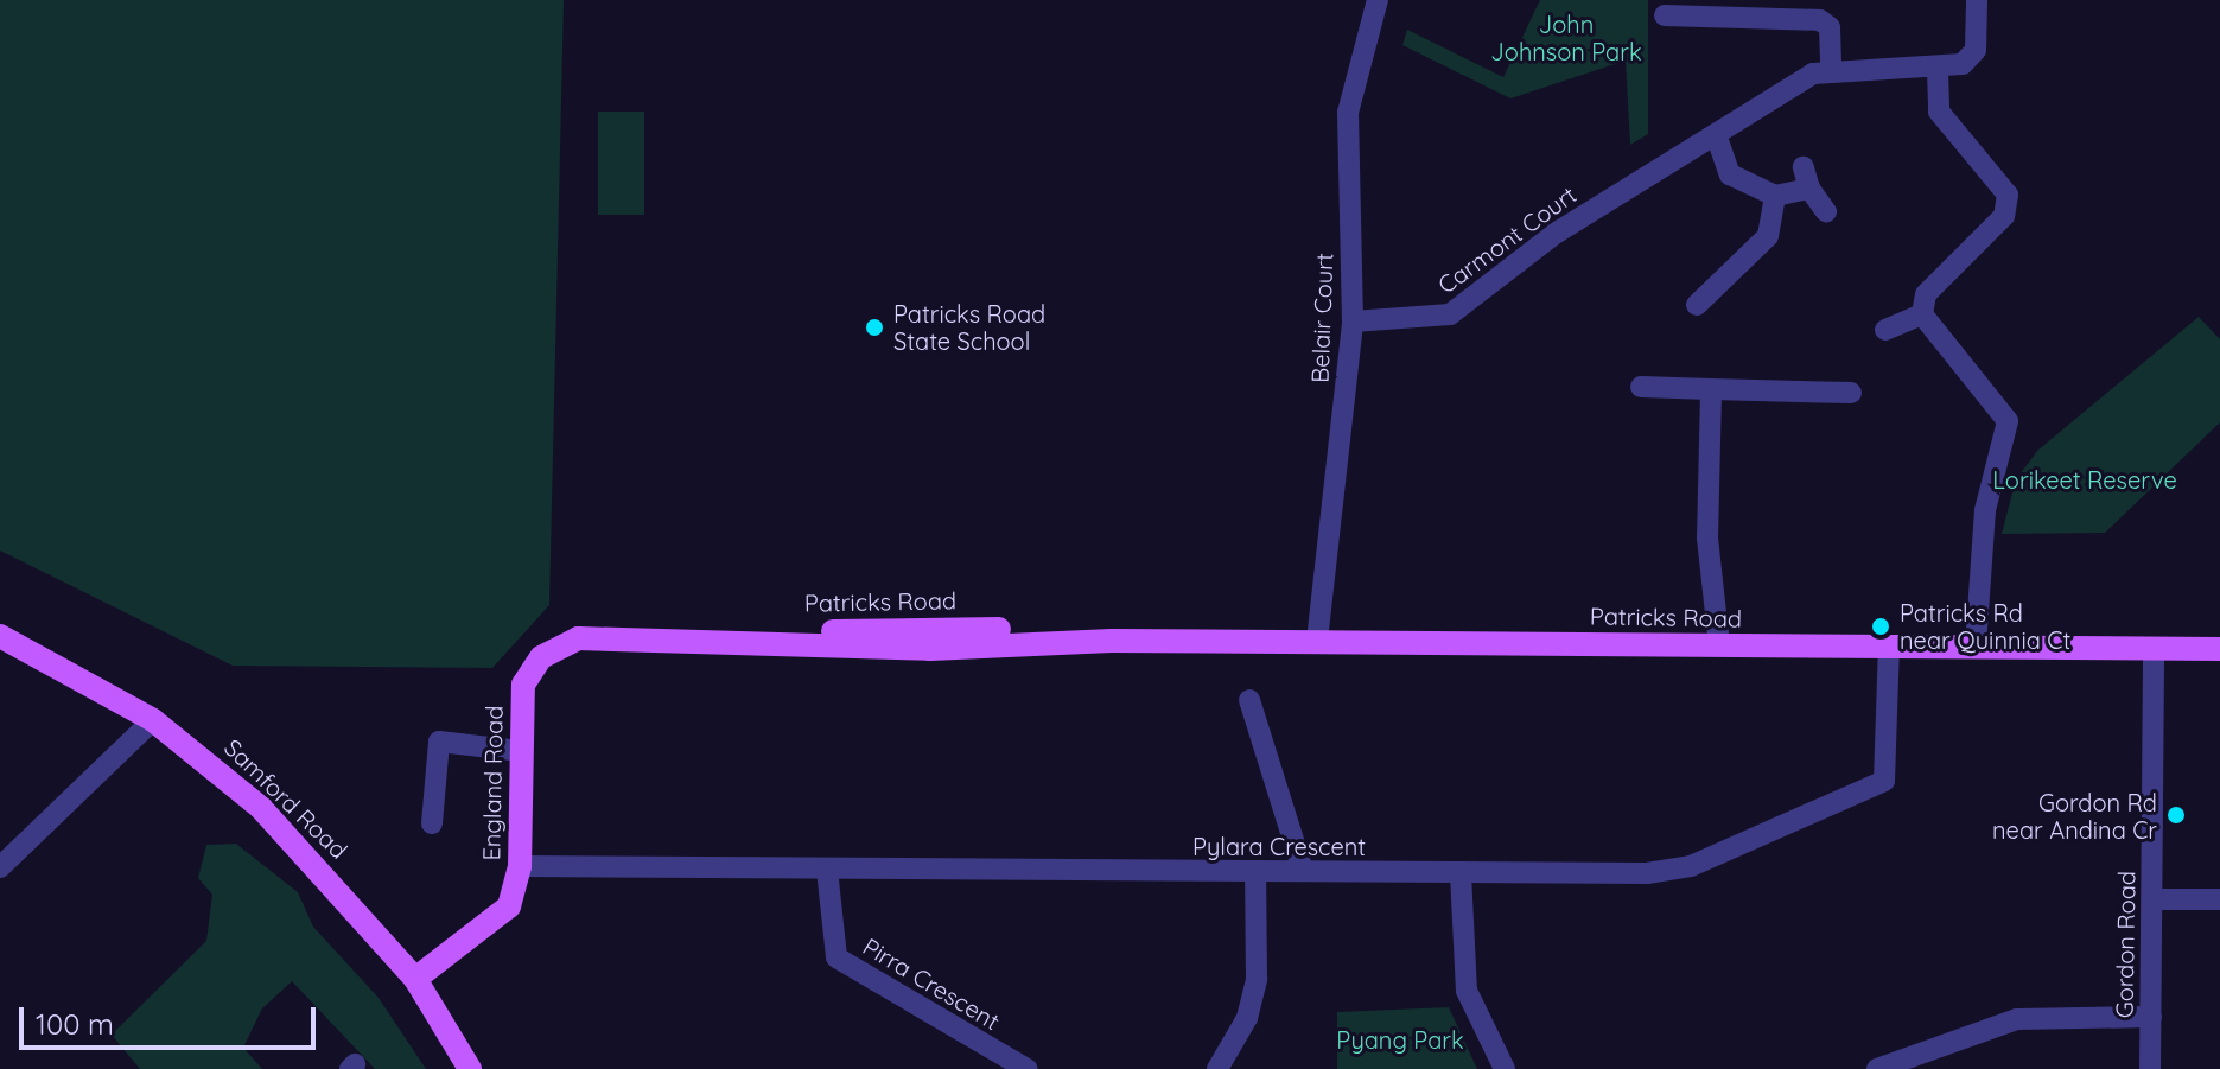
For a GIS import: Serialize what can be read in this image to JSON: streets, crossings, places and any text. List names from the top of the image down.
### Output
{
  "streets": {
    "main road": ["Patricks Road", "England Road", "Samford Road"],
    "street": [
      "Carmont Court",
      "Belair Court",
      "Pylara Crescent",
      "Gordon Road",
      "Pirra Crescent"
    ]
  },
  "crossings": [
    ["Carmont Court", "Belair Court"],
    ["Belair Court", "Patricks Road"],
    ["Patricks Road", "England Road"],
    ["Patricks Road", "Pylara Crescent"],
    ["Patricks Road", "Gordon Road"],
    ["England Road", "Samford Road"],
    ["England Road", "Pylara Crescent"],
    ["Pylara Crescent", "Pirra Crescent"]
  ],
  "parks": ["John Johnson Park", "Lorikeet Reserve", "Pyang Park"],
  "places": ["Patricks Road State School", "Patricks Rd near Quinnia Ct", "Gordon Rd near Andina Cr"],
  "scale_bar": "100 m"
}
